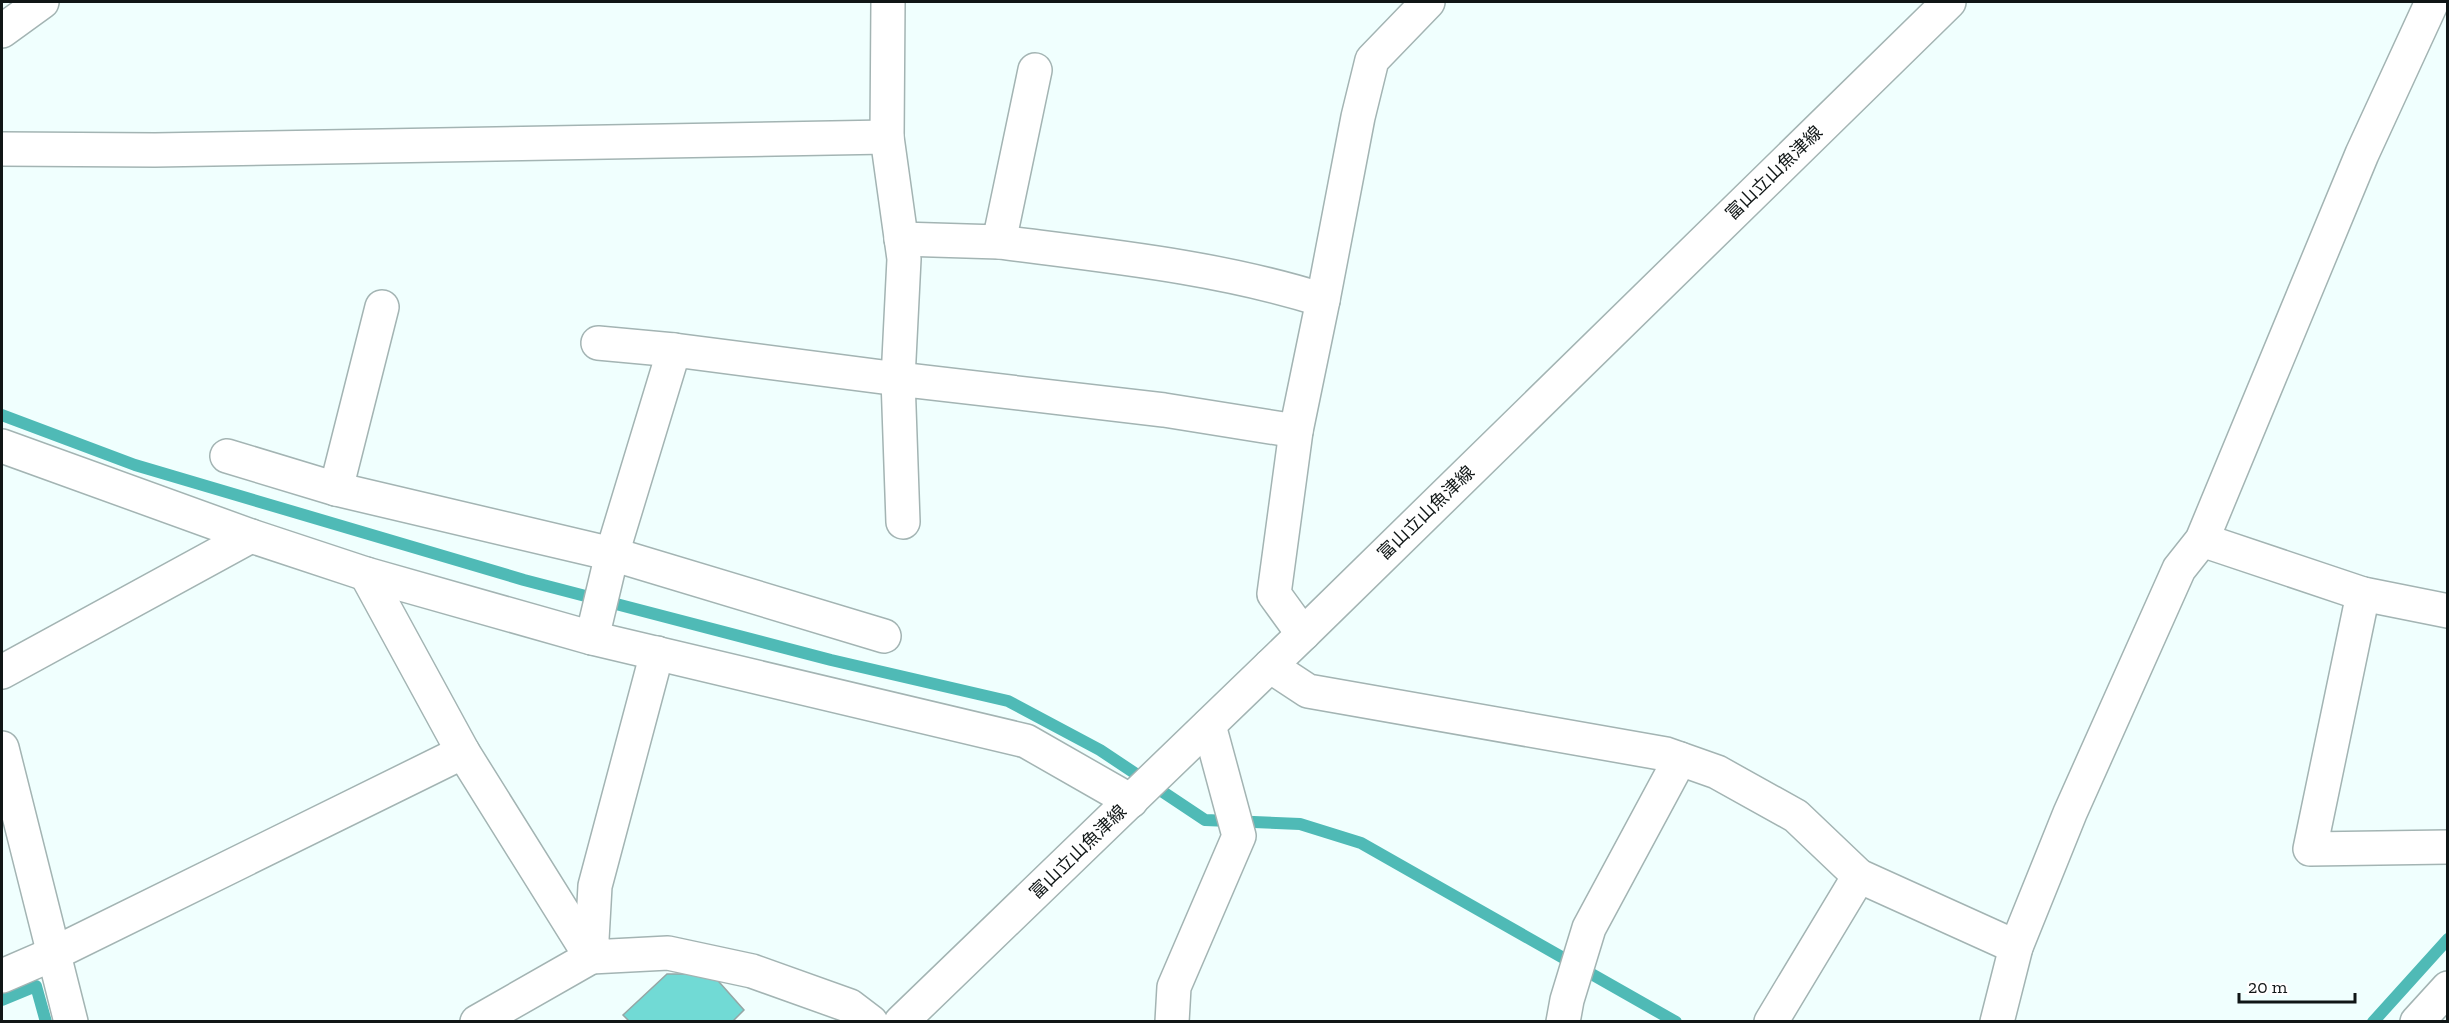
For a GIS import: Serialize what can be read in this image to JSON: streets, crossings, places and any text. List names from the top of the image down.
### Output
{
  "streets": {
    "street": ["富山立山魚津線"]
  },
  "scale_bar": "20 m"
}
